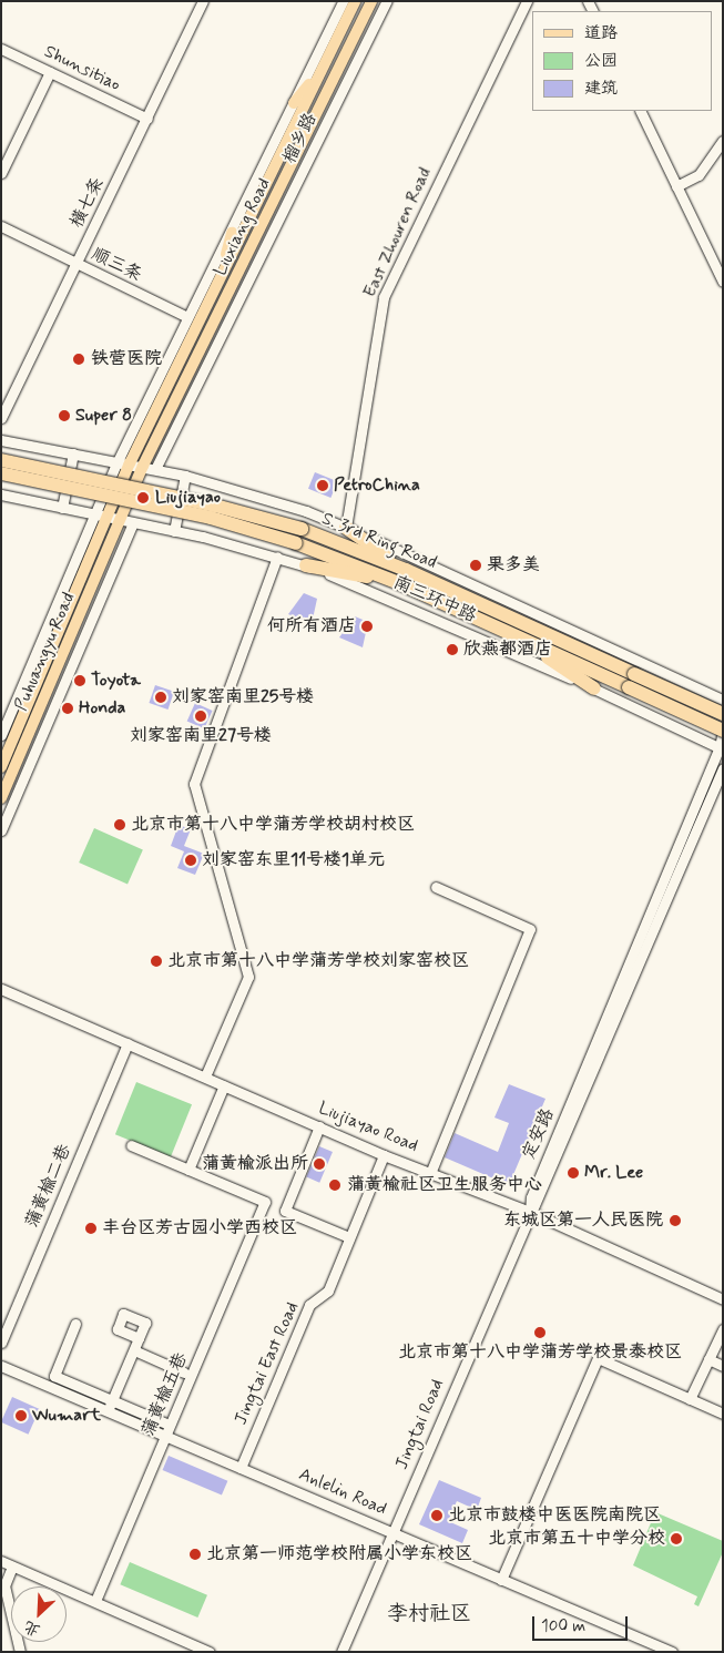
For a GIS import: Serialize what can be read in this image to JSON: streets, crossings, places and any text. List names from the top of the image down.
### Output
{
  "streets": {
    "highway": ["S. 3rd Ring Road"],
    "main road": ["Liuxiang Road", "Puhuangyu Road"],
    "street": [
      "Shunsitiao",
      "榴乡路",
      "横七条",
      "East Zhouren Road",
      "顺三条",
      "南三环中路",
      "Liujiayao Road",
      "定安路",
      "蒲黄榆二巷",
      "Jingtai East Road",
      "蒲黄榆五巷",
      "Jingtai Road",
      "Anlelin Road"
    ]
  },
  "crossings": [
    ["Shunsitiao", "横七条"],
    ["榴乡路", "Liuxiang Road"],
    ["榴乡路", "顺三条"],
    ["榴乡路", "南三环中路"],
    ["横七条", "顺三条"],
    ["Liuxiang Road", "南三环中路"],
    ["Liuxiang Road", "Puhuangyu Road"],
    ["East Zhouren Road", "南三环中路"],
    ["S. 3rd Ring Road", "定安路"],
    ["南三环中路", "Puhuangyu Road"],
    ["南三环中路", "定安路"],
    ["Liujiayao Road", "定安路"],
    ["Liujiayao Road", "蒲黄榆二巷"],
    ["Liujiayao Road", "Jingtai East Road"],
    ["Liujiayao Road", "Jingtai Road"],
    ["定安路", "Jingtai Road"],
    ["Jingtai East Road", "Anlelin Road"],
    ["蒲黄榆五巷", "Anlelin Road"],
    ["Jingtai Road", "Anlelin Road"]
  ],
  "districts": ["李村社区"],
  "places": [
    "铁营医院",
    "Super 8",
    "PetroChina",
    "Liujiayao",
    "果多美",
    "何所有酒店",
    "欣燕都酒店",
    "Toyota",
    "刘家窑南里25号楼",
    "Honda",
    "刘家窑南里27号楼",
    "北京市第十八中学蒲芳学校胡村校区",
    "刘家窑东里11号楼1单元",
    "北京市第十八中学蒲芳学校刘家窑校区",
    "蒲黄榆派出所",
    "Mr. Lee",
    "蒲黄榆社区卫生服务中心",
    "东城区第一人民医院",
    "丰台区芳古园小学西校区",
    "北京市第十八中学蒲芳学校景泰校区",
    "Wumart",
    "北京市鼓楼中医医院南院区",
    "北京市第五十中学分校",
    "北京第一师范学校附属小学东校区"
  ],
  "legend": ["道路", "公园", "建筑"],
  "scale_bar": "100 m",
  "north": "bottom left"
}
